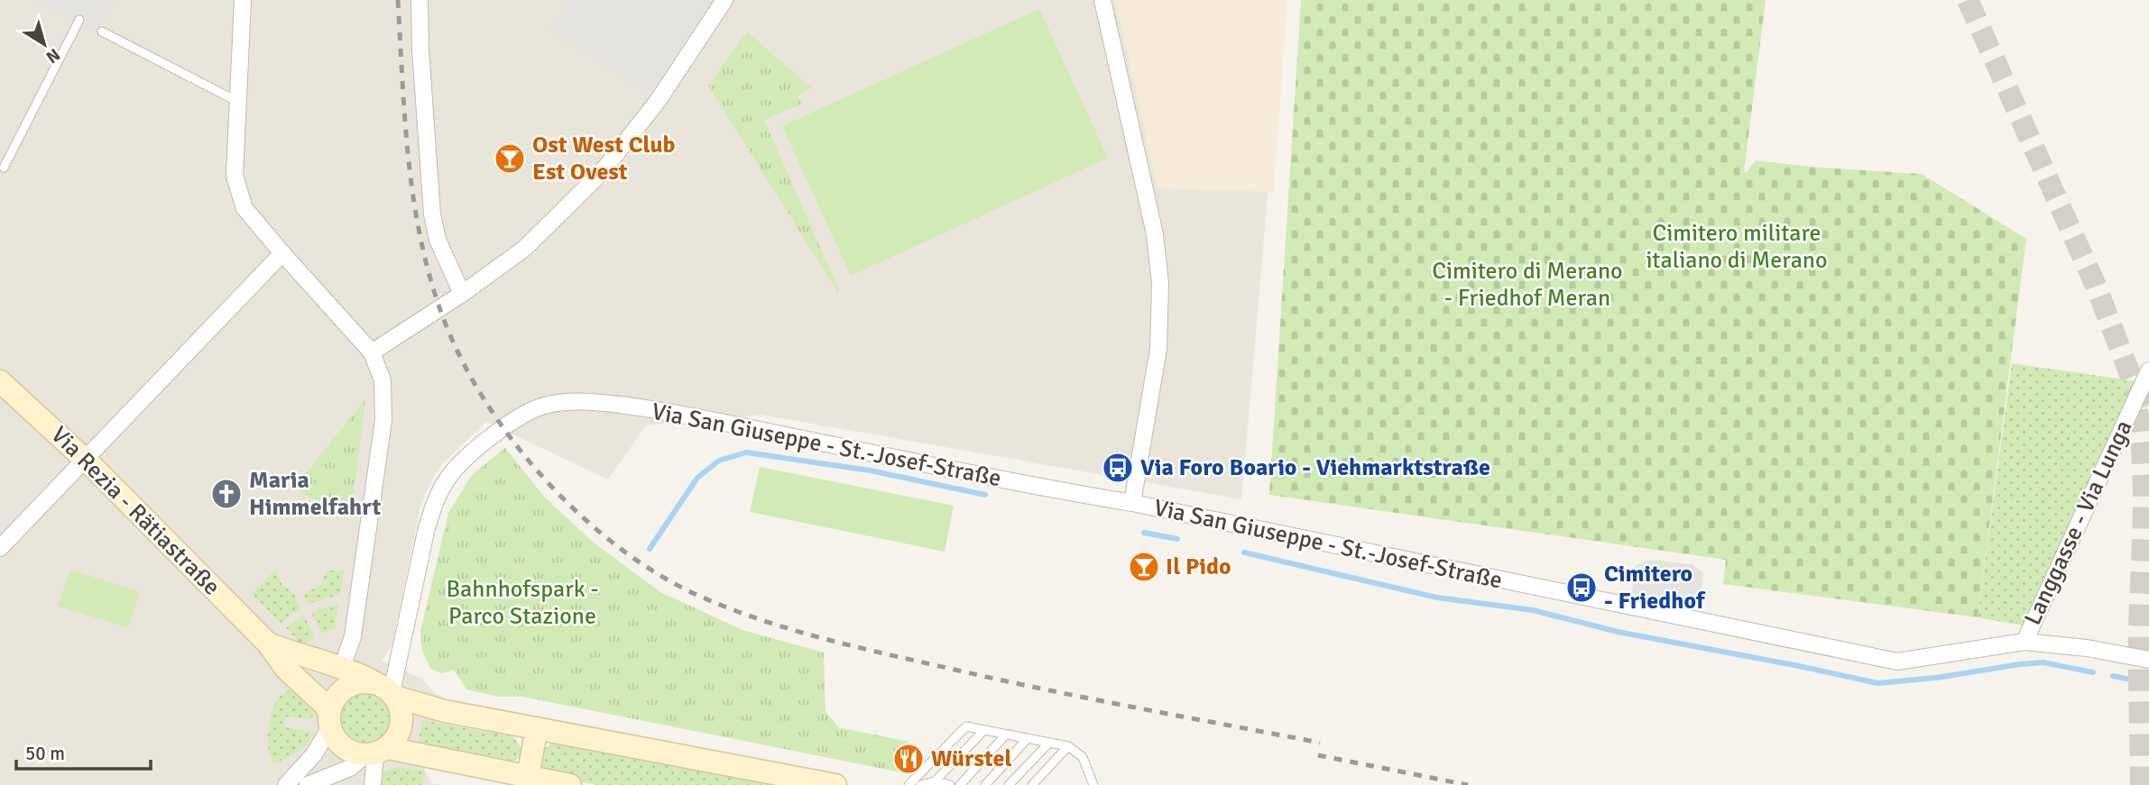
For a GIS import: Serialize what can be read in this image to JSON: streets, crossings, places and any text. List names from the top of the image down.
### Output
{
  "streets": {
    "street": ["Via San Giuseppe - St.-Josef-Straße", "Via Rezia - Rätiastraße", "Langgasse - Via Lunga"]
  },
  "crossings": [
    ["Via San Giuseppe - St.-Josef-Straße", "Via Rezia - Rätiastraße"],
    ["Via San Giuseppe - St.-Josef-Straße", "Langgasse - Via Lunga"]
  ],
  "parks": ["Cimitero militare italiano di Merano", "Cimitero di Merano - Friedhof Meran", "Bahnhofspark - Parco Stazione"],
  "places": {
    "bar": ["Ost West Club Est Ovest", "Il Pido"],
    "bus stop": ["Via Foro Boario - Viehmarktstraße", "Cimitero - Friedhof"],
    "church": ["Maria Himmelfahrt"],
    "restaurant": ["Würstel"]
  },
  "scale_bar": "50 m",
  "north": "bottom right"
}
